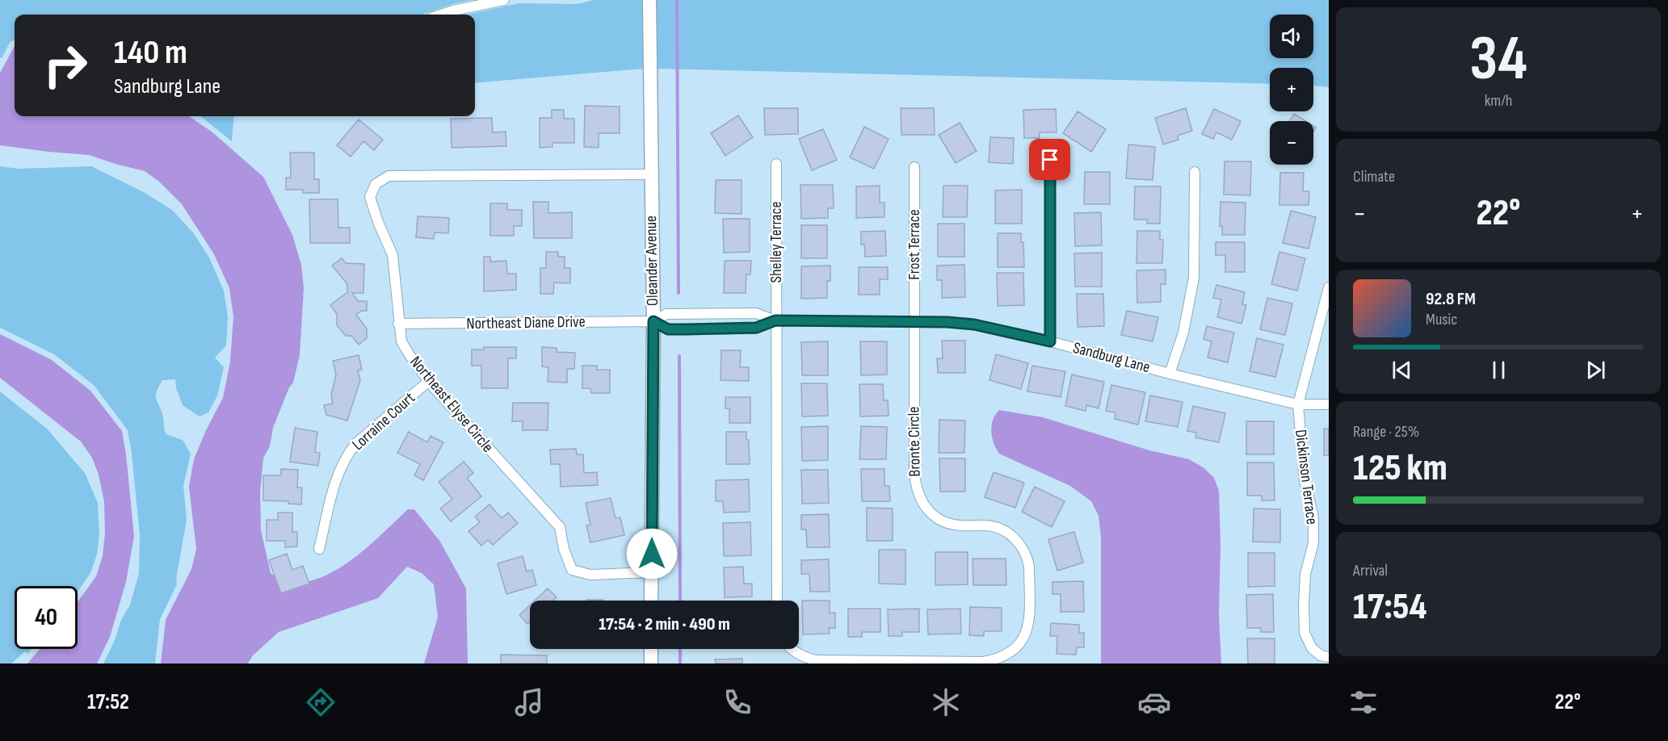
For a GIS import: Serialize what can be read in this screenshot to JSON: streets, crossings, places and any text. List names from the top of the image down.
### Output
{
  "streets": {
    "street": [
      "Shelley Terrace",
      "Frost Terrace",
      "Oleander Avenue",
      "Northeast Diane Drive",
      "Sandburg Lane",
      "Northeast Elyse Circle",
      "Lorraine Court",
      "Bronte Circle",
      "Dickinson Terrace"
    ]
  },
  "crossings": [
    ["Shelley Terrace", "Sandburg Lane"],
    ["Frost Terrace", "Sandburg Lane"],
    ["Frost Terrace", "Bronte Circle"],
    ["Oleander Avenue", "Northeast Diane Drive"],
    ["Oleander Avenue", "Sandburg Lane"],
    ["Oleander Avenue", "Northeast Elyse Circle"],
    ["Northeast Diane Drive", "Sandburg Lane"],
    ["Northeast Diane Drive", "Northeast Elyse Circle"],
    ["Sandburg Lane", "Bronte Circle"],
    ["Sandburg Lane", "Dickinson Terrace"],
    ["Northeast Elyse Circle", "Lorraine Court"]
  ],
  "page": {
    "tile": [
      ["34", "km/h"],
      "Climate",
      ["Range · 25%", "125 km"],
      ["Arrival", "17:54"]
    ],
    "map_buttons": ["+", "−"],
    "turn": ["140 m", "Sandburg Lane"],
    "heat": ["−", "22°", "+"],
    "song": ["92.8 FM", "Music"],
    "limit": "40",
    "trip": "17:54 · 2 min · 490 m",
    "tabs": ["17:52", "22°"]
  }
}
